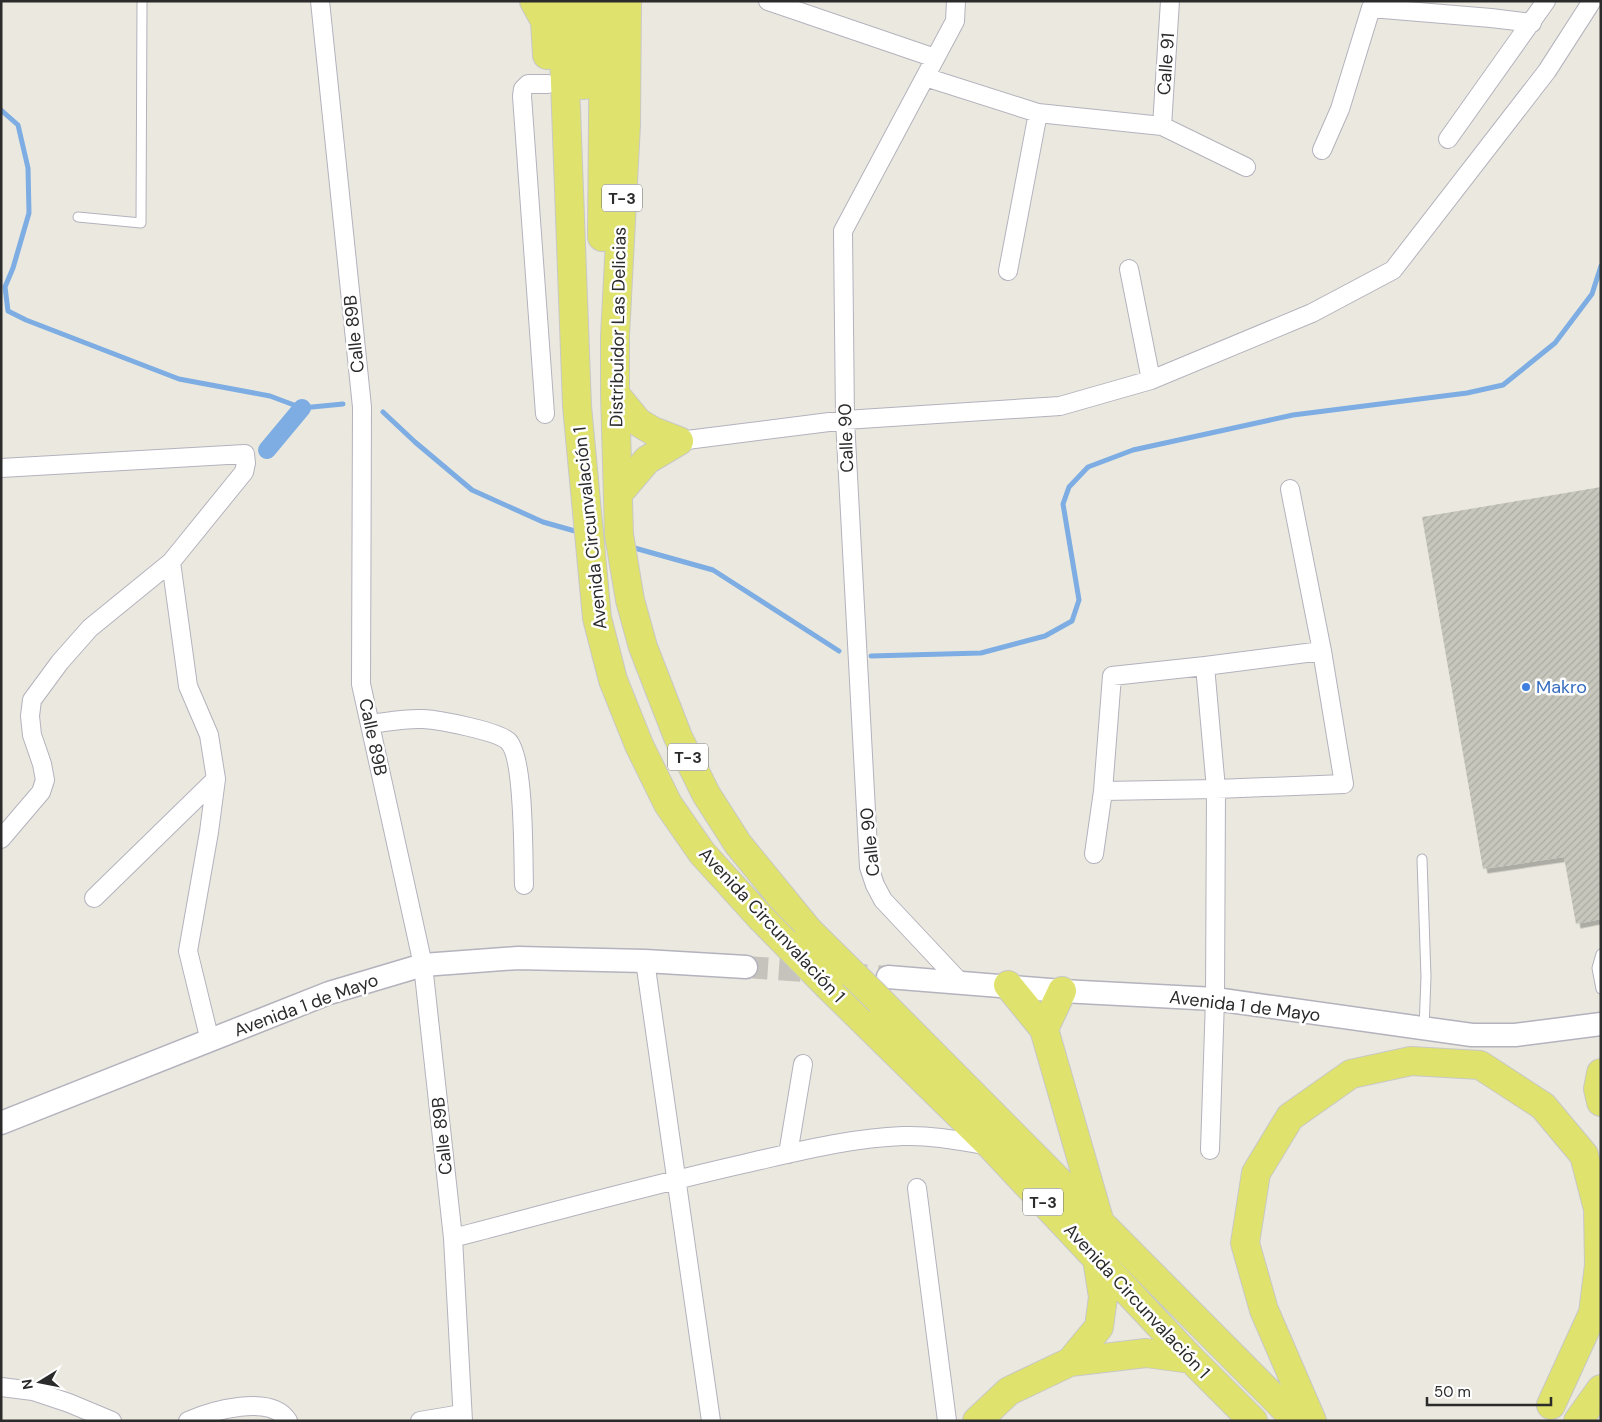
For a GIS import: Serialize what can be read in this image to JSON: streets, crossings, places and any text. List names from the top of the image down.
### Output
{
  "streets": {
    "main road": ["T-3", "Distribuidor Las Delicias", "Avenida Circunvalación 1"],
    "street": [
      "Calle 91",
      "Calle 89B",
      "Calle 90",
      "Avenida 1 de Mayo"
    ]
  },
  "crossings": [
    ["T-3", "Avenida Circunvalación 1"],
    ["Distribuidor Las Delicias", "Avenida Circunvalación 1"],
    ["Calle 89B", "Avenida 1 de Mayo"],
    ["Calle 90", "Avenida 1 de Mayo"],
    ["Avenida Circunvalación 1", "Avenida 1 de Mayo"]
  ],
  "places": ["Makro"],
  "scale_bar": "50 m",
  "north": "left"
}
